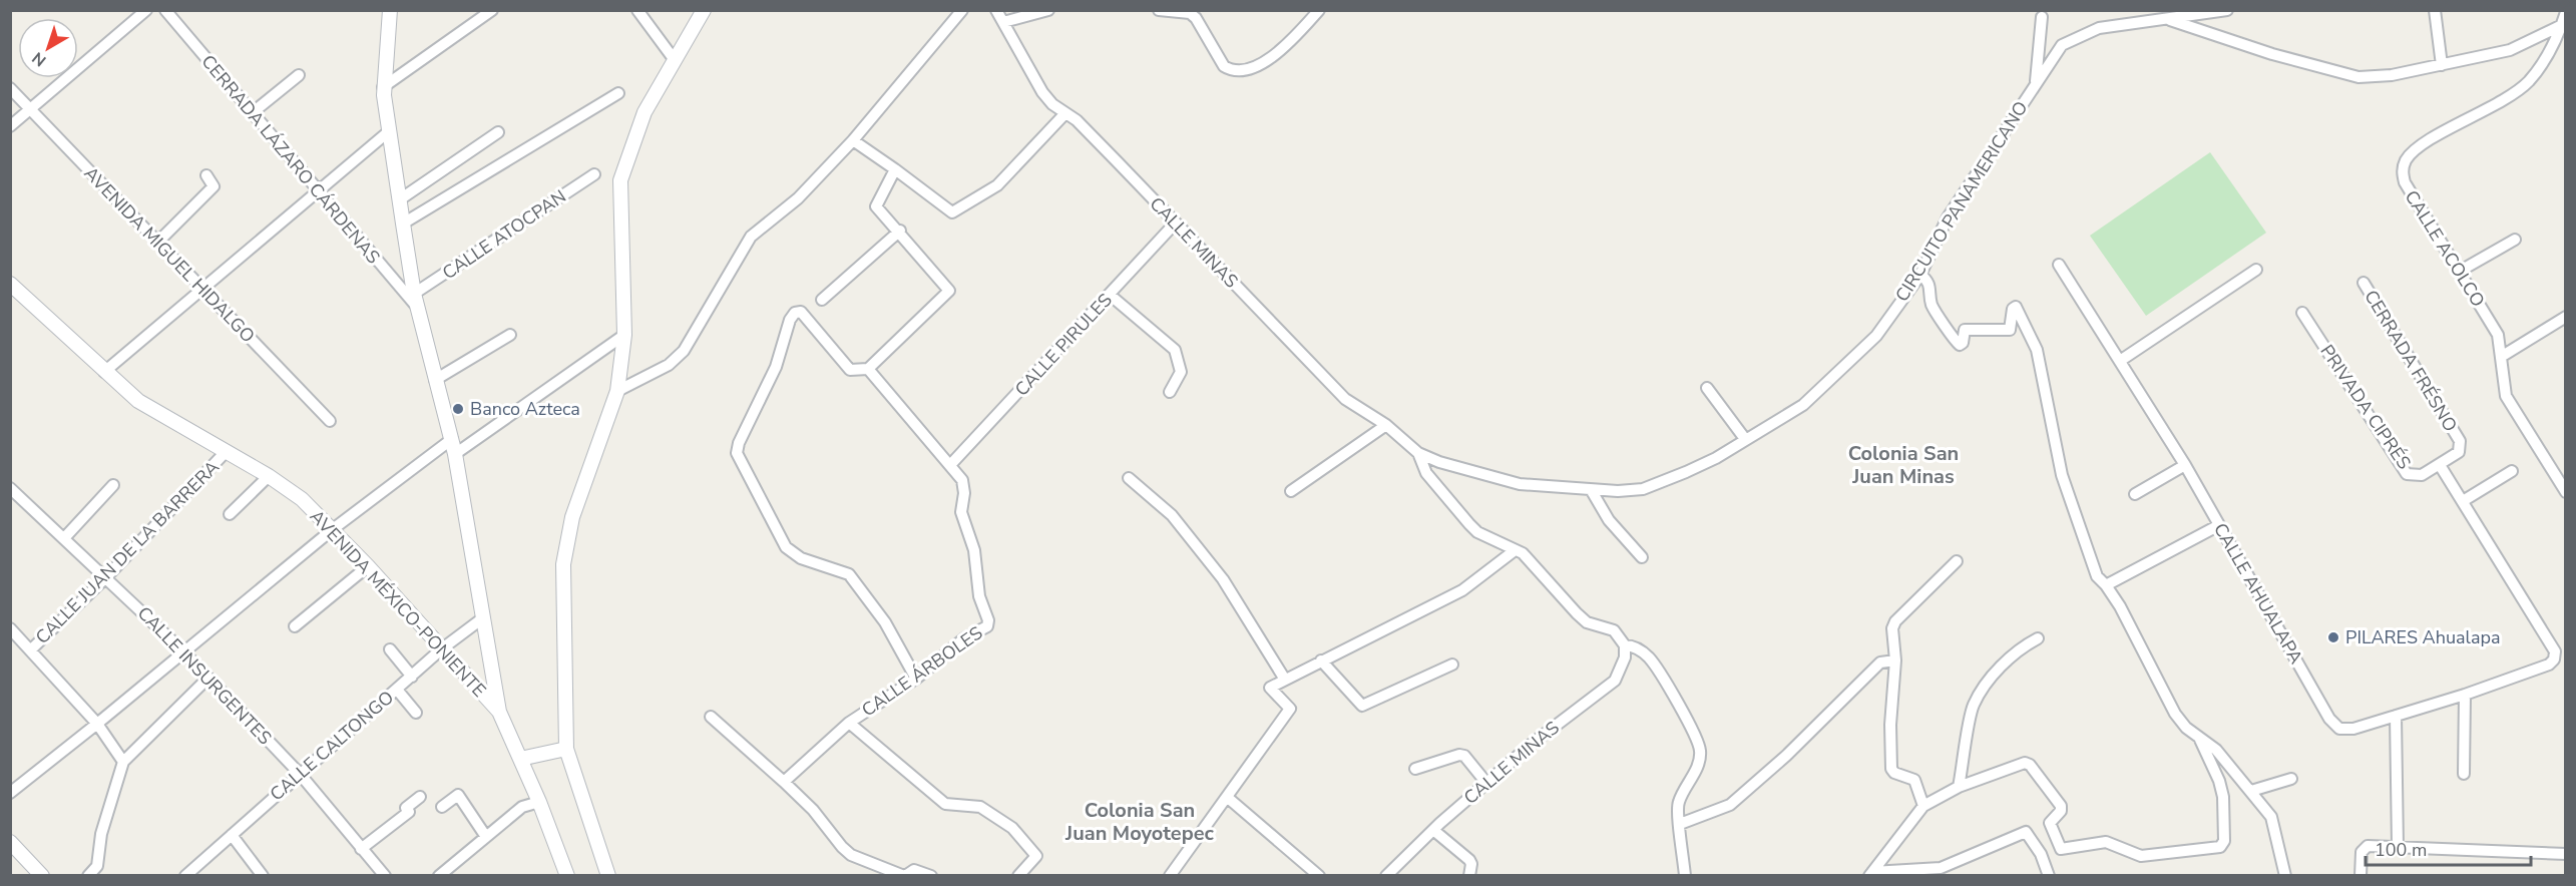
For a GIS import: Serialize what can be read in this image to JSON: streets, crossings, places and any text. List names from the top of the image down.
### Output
{
  "streets": {
    "main road": ["AVENIDA MÉXICO-PONIENTE"],
    "street": [
      "CERRADA LÁZARO CÁRDENAS",
      "CIRCUITO PANAMERICANO",
      "CALLE ATOCPAN",
      "CALLE MINAS",
      "CALLE ACOLCO",
      "AVENIDA MIGUEL HIDALGO",
      "CALLE PIRULES",
      "CERRADA FRÉSNO",
      "PRIVADA CIPRÉS",
      "CALLE JUAN DE LA BARRERA",
      "CALLE AHUALAPA",
      "CALLE ÁRBOLES",
      "CALLE INSURGENTES",
      "CALLE CALTONGO"
    ]
  },
  "crossings": [
    ["CERRADA LÁZARO CÁRDENAS", "CALLE ATOCPAN"],
    ["CIRCUITO PANAMERICANO", "CALLE MINAS"],
    ["CIRCUITO PANAMERICANO", "CALLE ACOLCO"],
    ["CALLE MINAS", "CALLE PIRULES"],
    ["CALLE PIRULES", "CALLE ÁRBOLES"],
    ["CERRADA FRÉSNO", "PRIVADA CIPRÉS"],
    ["CALLE JUAN DE LA BARRERA", "AVENIDA MÉXICO-PONIENTE"],
    ["CALLE JUAN DE LA BARRERA", "CALLE INSURGENTES"],
    ["AVENIDA MÉXICO-PONIENTE", "CALLE CALTONGO"],
    ["CALLE INSURGENTES", "CALLE CALTONGO"]
  ],
  "districts": ["Colonia San Juan Minas", "Colonia San Juan Moyotepec"],
  "places": ["Banco Azteca", "PILARES Ahualapa"],
  "scale_bar": "100 m",
  "north": "bottom left"
}
